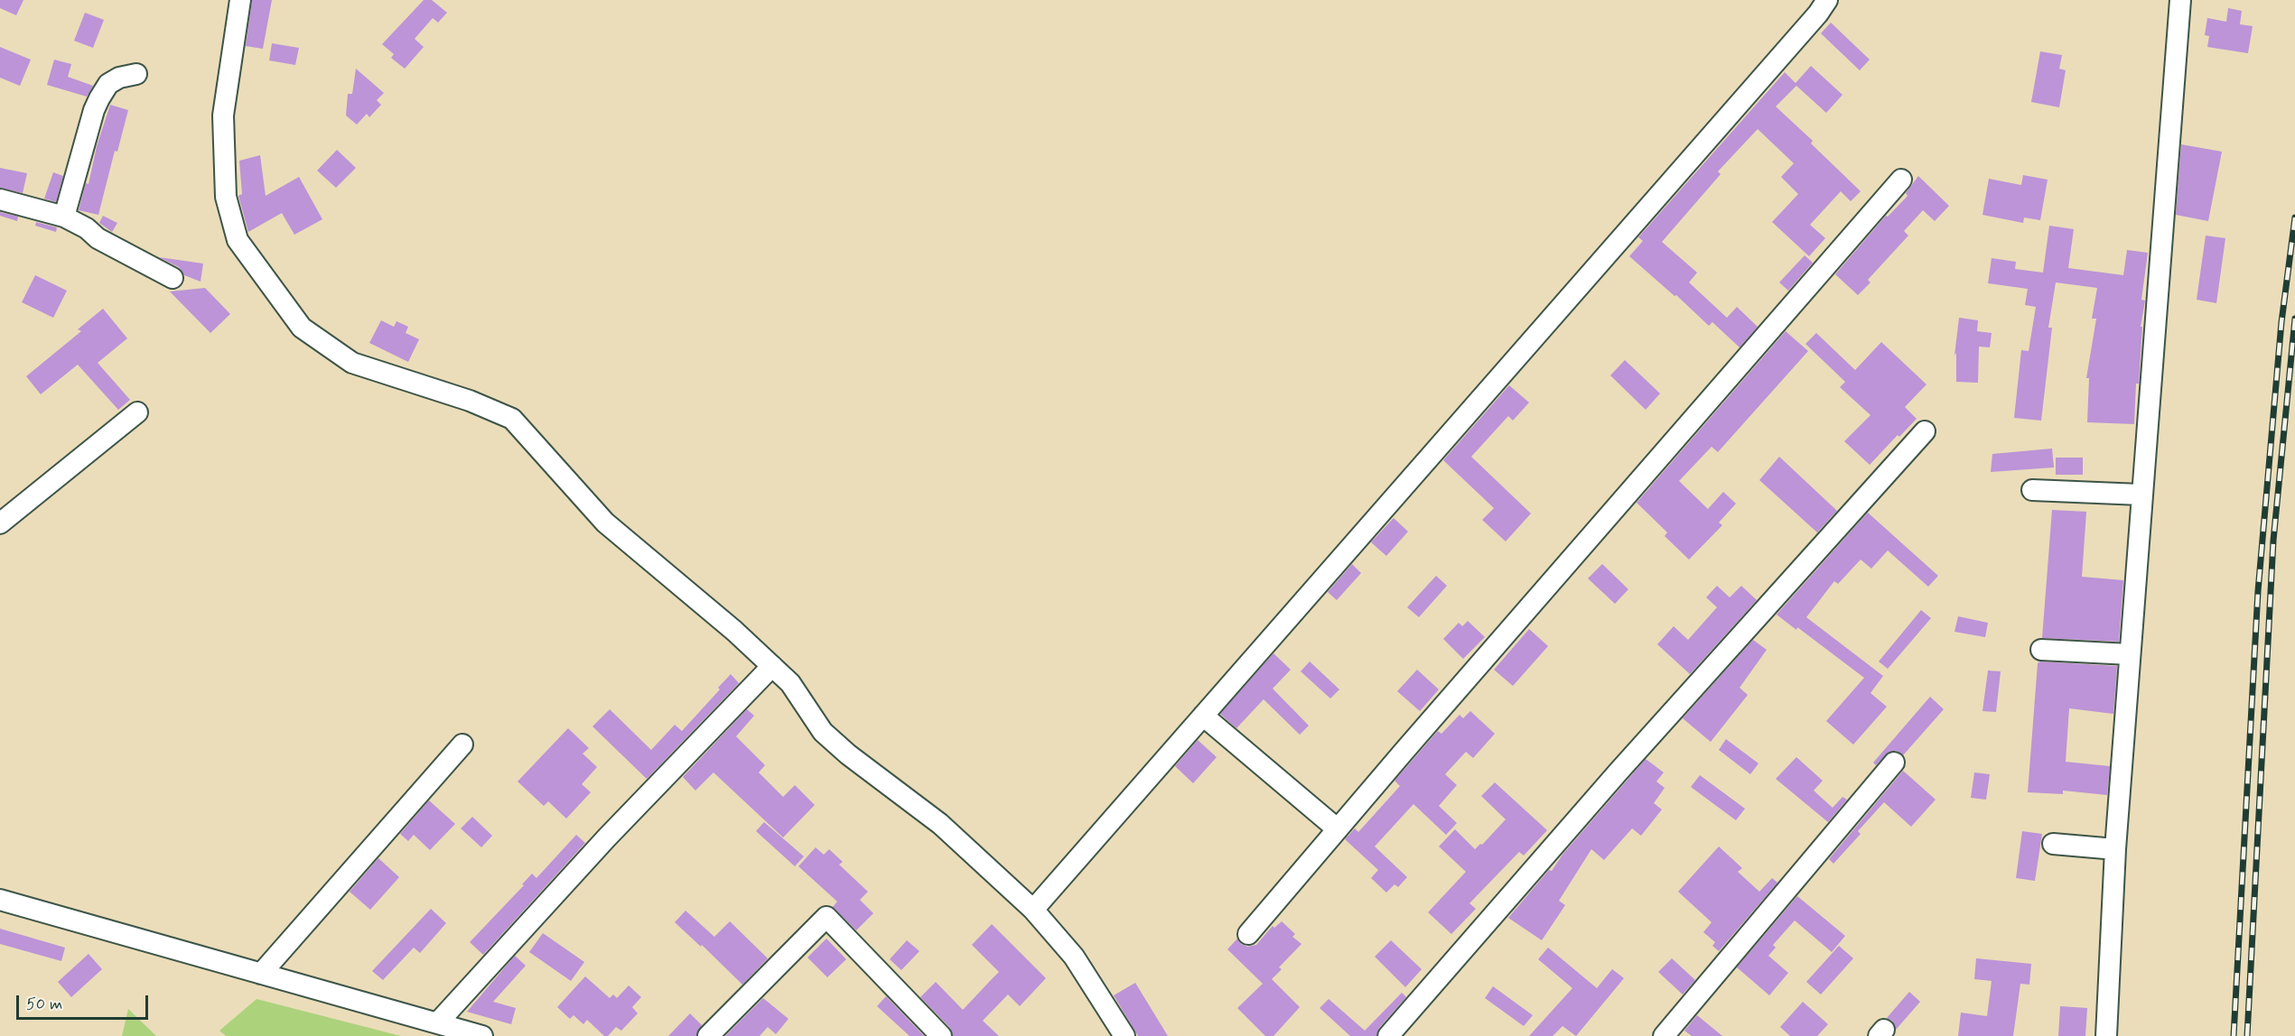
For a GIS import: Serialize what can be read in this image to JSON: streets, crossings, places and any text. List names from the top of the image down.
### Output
{
  "scale_bar": "50 m"
}
